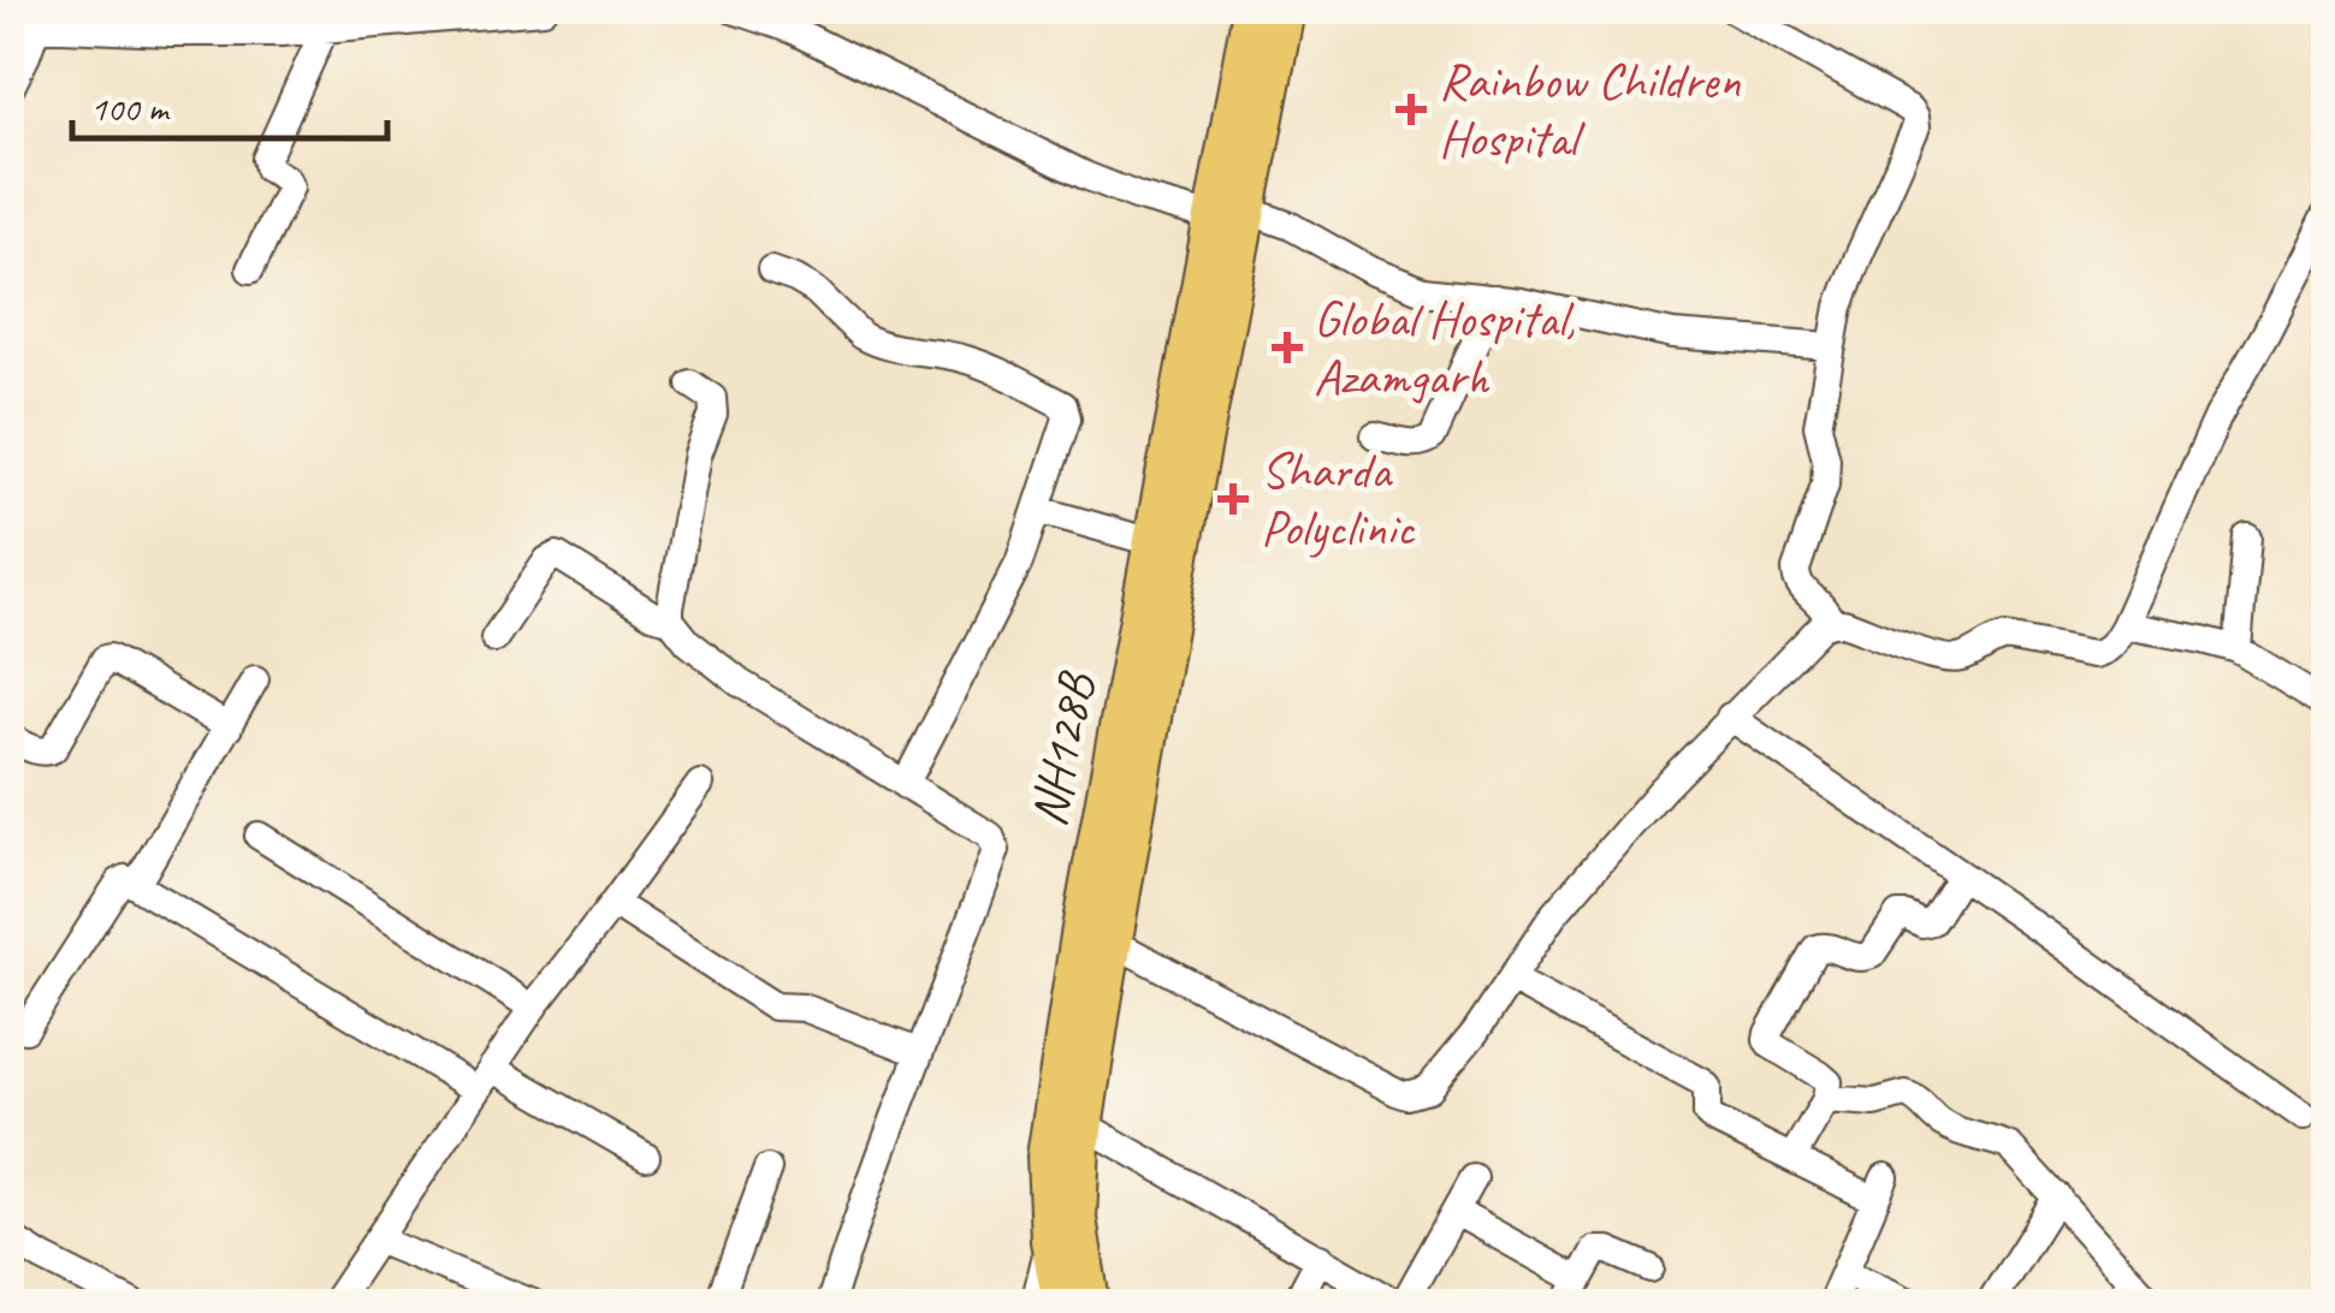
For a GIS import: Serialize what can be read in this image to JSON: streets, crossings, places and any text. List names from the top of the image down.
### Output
{
  "streets": {
    "highway": ["NH128B"]
  },
  "places": {
    "health": ["Rainbow Children Hospital", "Global Hospital, Azamgarh", "Sharda Polyclinic"]
  },
  "scale_bar": "100 m"
}
